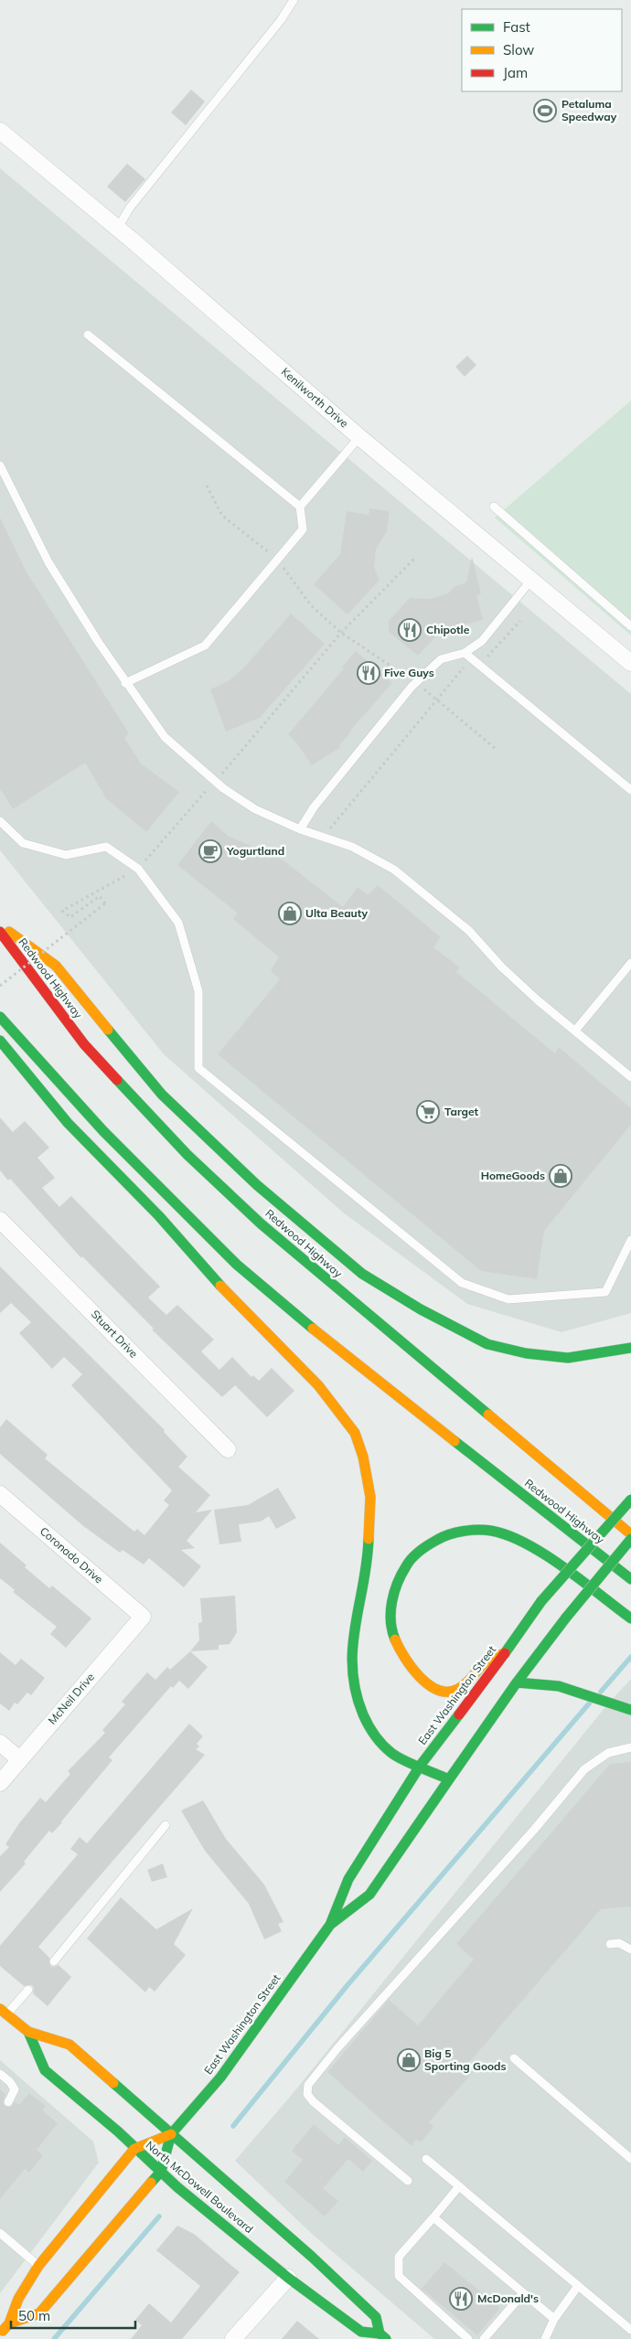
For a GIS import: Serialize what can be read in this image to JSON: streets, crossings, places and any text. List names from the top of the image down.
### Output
{
  "streets": {
    "main road": ["Redwood Highway", "East Washington Street", "North McDowell Boulevard"],
    "street": [
      "Kenilworth Drive",
      "Stuart Drive",
      "Coronado Drive",
      "McNeil Drive"
    ]
  },
  "crossings": [
    ["Coronado Drive", "McNeil Drive"],
    ["East Washington Street", "North McDowell Boulevard"]
  ],
  "places": {
    "sports": ["Petaluma Speedway"],
    "restaurant": ["Chipotle", "Five Guys", "McDonald's"],
    "cafe": ["Yogurtland"],
    "shop": ["Ulta Beauty", "HomeGoods", "Big 5 Sporting Goods"],
    "supermarket": ["Target"]
  },
  "legend": ["Fast", "Slow", "Jam"],
  "scale_bar": "50 m"
}
